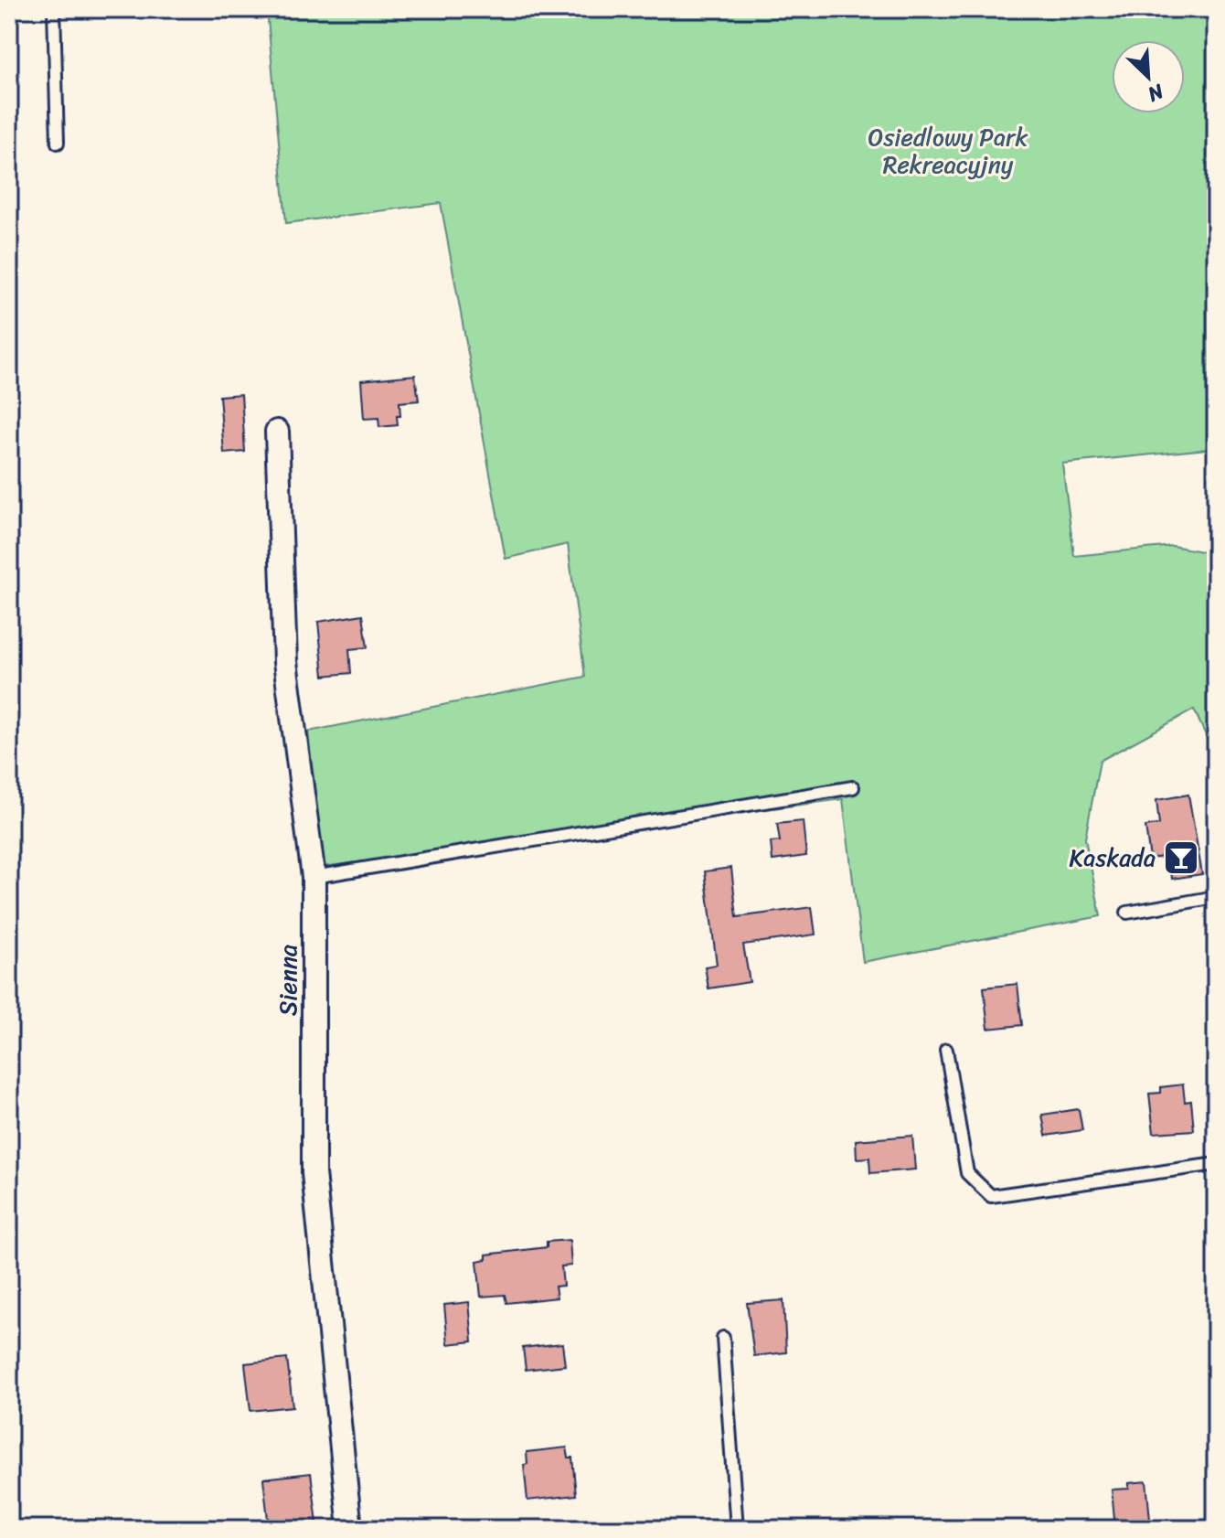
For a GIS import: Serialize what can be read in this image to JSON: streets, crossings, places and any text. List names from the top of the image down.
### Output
{
  "streets": {
    "street": ["Sienna"]
  },
  "parks": ["Osiedlowy Park Rekreacyjny"],
  "places": {
    "bar": ["Kaskada"]
  },
  "north": "bottom right"
}
